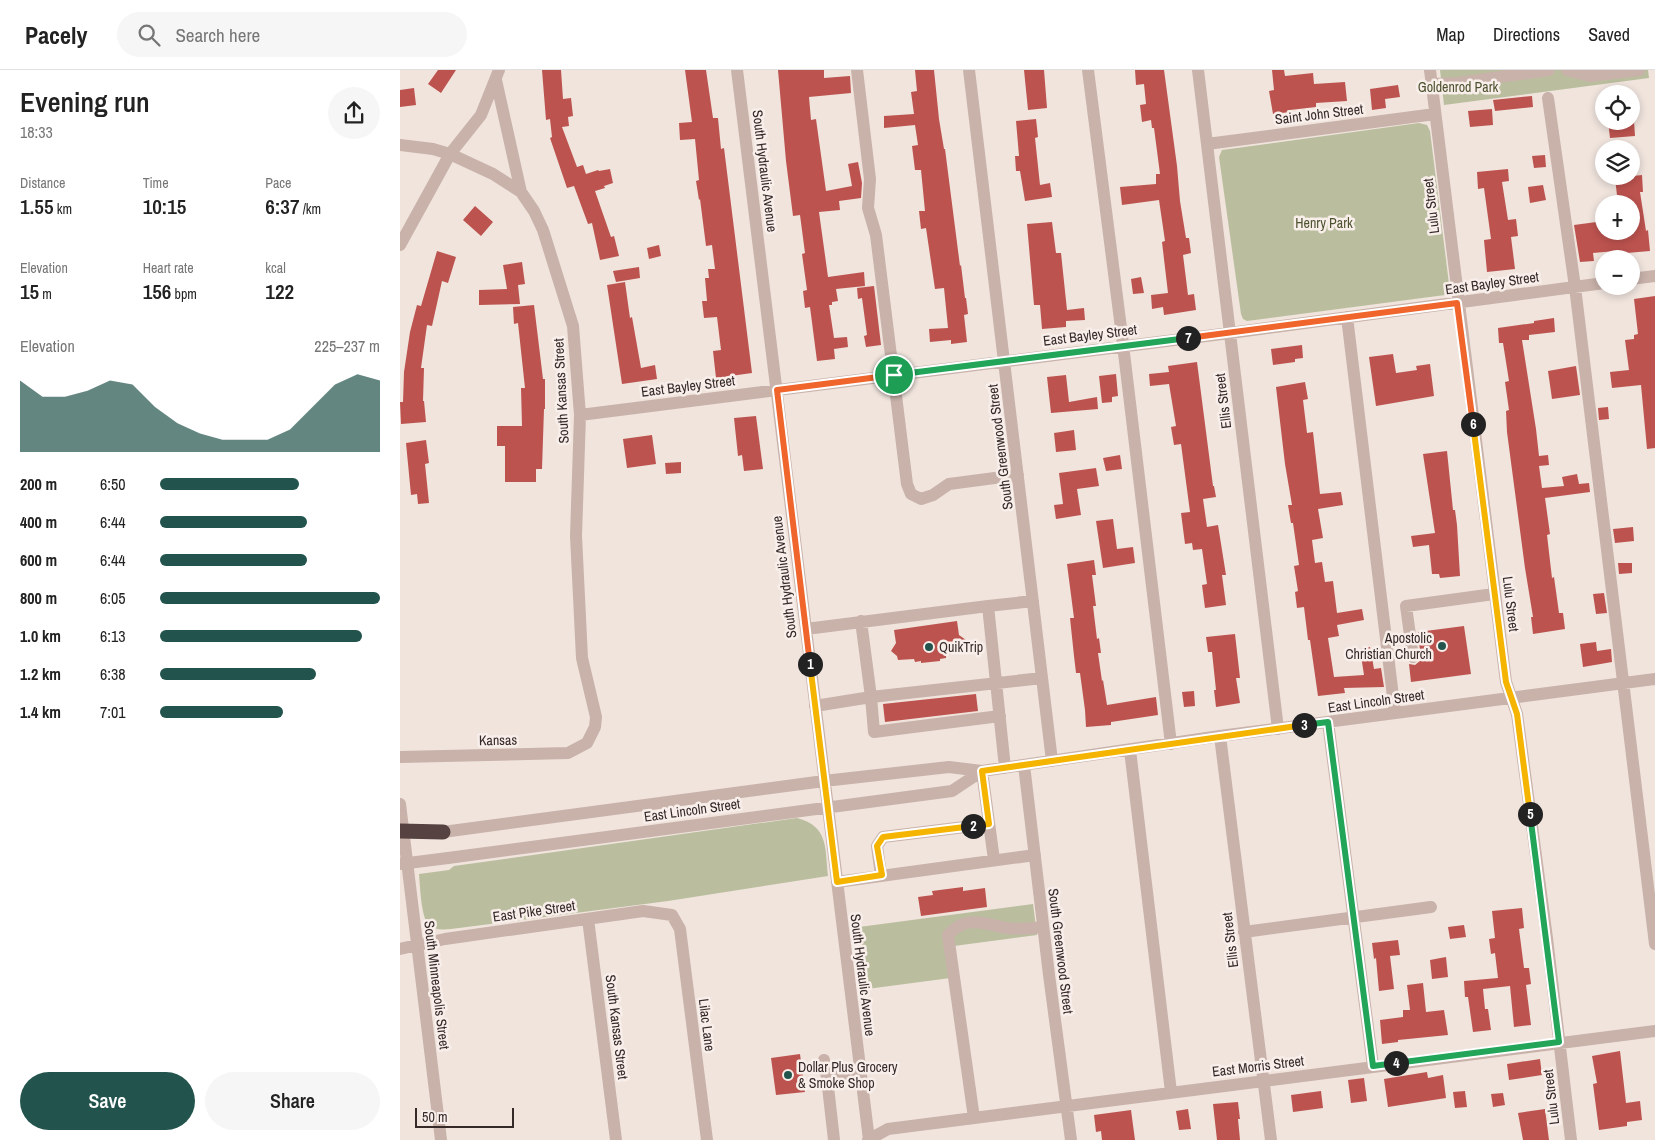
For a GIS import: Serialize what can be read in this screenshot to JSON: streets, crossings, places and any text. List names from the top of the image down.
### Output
{
  "streets": {
    "street": [
      "Saint John Street",
      "South Hydraulic Avenue",
      "Lulu Street",
      "East Bayley Street",
      "South Kansas Street",
      "Ellis Street",
      "South Greenwood Street",
      "East Lincoln Street",
      "Kansas",
      "East Pike Street",
      "South Minneapolis Street",
      "Lilac Lane",
      "East Morris Street"
    ]
  },
  "crossings": [
    ["Saint John Street", "Lulu Street"],
    ["Saint John Street", "Ellis Street"],
    ["South Hydraulic Avenue", "East Bayley Street"],
    ["South Hydraulic Avenue", "East Lincoln Street"],
    ["South Hydraulic Avenue", "East Morris Street"],
    ["Lulu Street", "East Bayley Street"],
    ["Lulu Street", "East Lincoln Street"],
    ["Lulu Street", "East Morris Street"],
    ["East Bayley Street", "South Kansas Street"],
    ["East Bayley Street", "Ellis Street"],
    ["East Bayley Street", "South Greenwood Street"],
    ["South Kansas Street", "Kansas"],
    ["South Kansas Street", "East Pike Street"],
    ["Ellis Street", "East Lincoln Street"],
    ["Ellis Street", "East Morris Street"],
    ["South Greenwood Street", "East Lincoln Street"],
    ["South Greenwood Street", "East Morris Street"],
    ["East Pike Street", "South Minneapolis Street"],
    ["East Pike Street", "Lilac Lane"]
  ],
  "parks": ["Goldenrod Park", "Henry Park"],
  "places": ["Apostolic Christian Church", "QuikTrip", "Dollar Plus Grocery & Smoke Shop"],
  "scale_bar": "50 m",
  "page": {
    "header": "Pacely",
    "search": "Search here",
    "nav": ["Map", "Directions", "Saved"],
    "heading": ["Evening run", "18:33"],
    "map_buttons": ["+", "−"],
    "stats": [
      ["Distance", "1.55 km"],
      ["Time", "10:15"],
      ["Pace", "6:37 /km"],
      ["Elevation", "15 m"],
      ["Heart rate", "156 bpm"],
      ["kcal", "122"]
    ],
    "chart": ["Elevation", "225–237 m"],
    "pins": [
      "7",
      "6",
      "1",
      "3",
      "5",
      "2",
      "4"
    ],
    "list": [
      {
        "name": "200 m",
        "note": "6:50"
      },
      {
        "name": "400 m",
        "note": "6:44"
      },
      {
        "name": "600 m",
        "note": "6:44"
      },
      {
        "name": "800 m",
        "note": "6:05"
      },
      {
        "name": "1.0 km",
        "note": "6:13"
      },
      {
        "name": "1.2 km",
        "note": "6:38"
      },
      {
        "name": "1.4 km",
        "note": "7:01"
      }
    ],
    "buttons": ["Save", "Share"],
    "scale": "50 m"
  }
}
